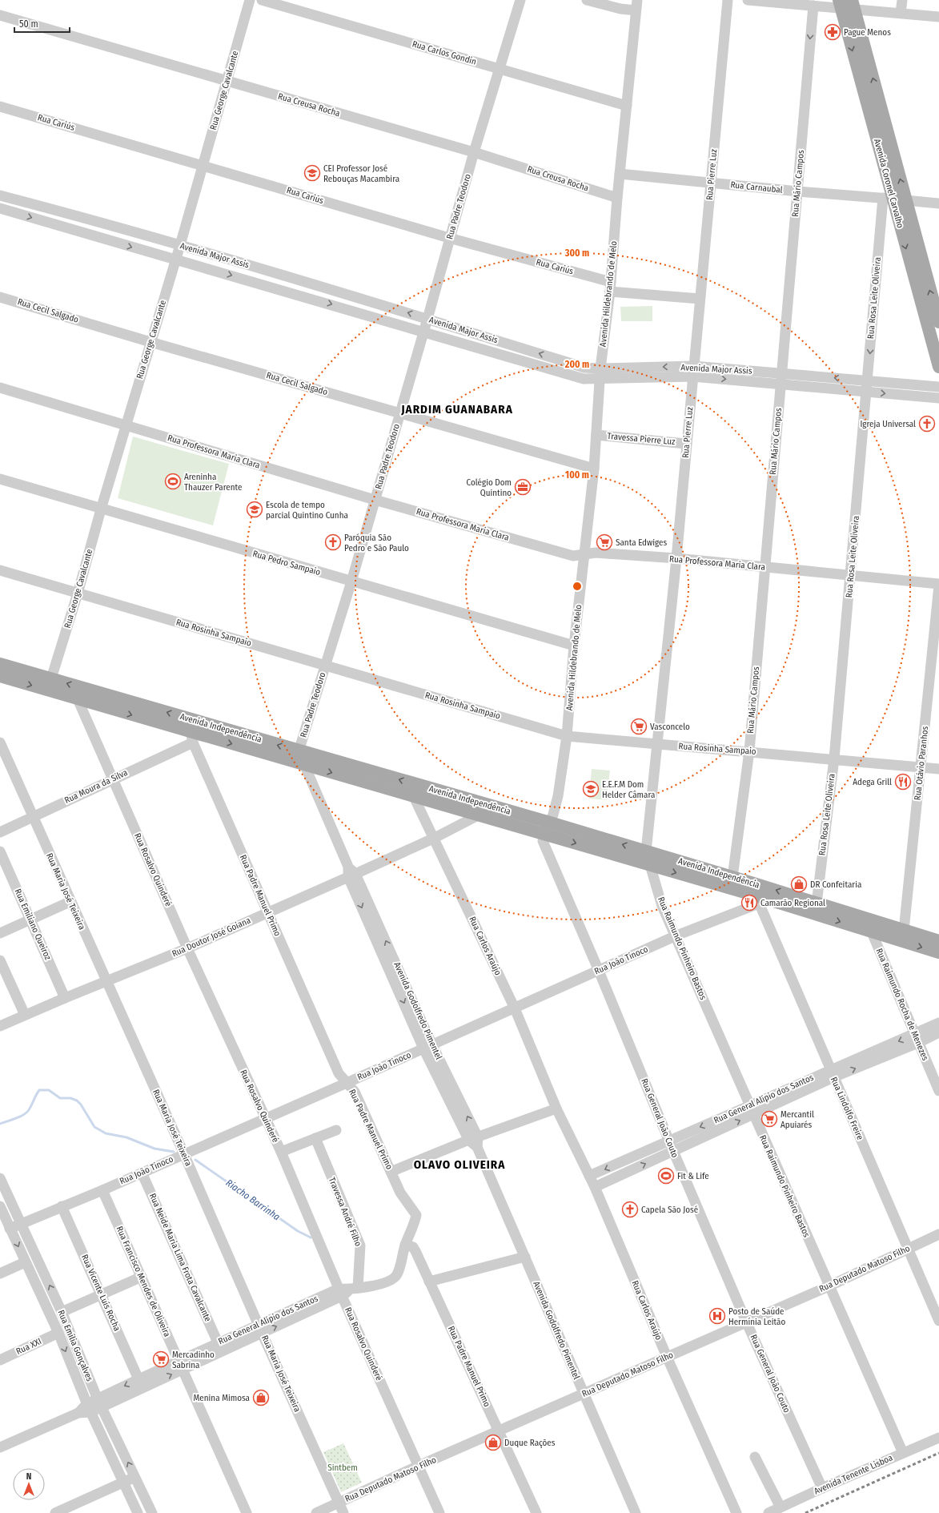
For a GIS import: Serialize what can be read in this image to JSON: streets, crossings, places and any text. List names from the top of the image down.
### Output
{
  "streets": {
    "main road": ["Avenida Coronel Carvalho", "Avenida Independência"],
    "street": [
      "Rua Carlos Gondin",
      "Rua George Cavalcante",
      "Rua Creusa Rocha",
      "Rua Cariús",
      "Rua Pierre Luz",
      "Rua Mário Campos",
      "Rua Carnaubal",
      "Rua Padre Teodoro",
      "Avenida Major Assis",
      "Avenida Hildebrando de Melo",
      "Rua Rosa Leite Oliveira",
      "Rua Cecil Salgado",
      "Travessa Pierre Luz",
      "Rua Professora Maria Clara",
      "Rua Pedro Sampaio",
      "Rua Rosinha Sampaio",
      "Rua Otávio Paranhos",
      "Rua Moura da Silva",
      "Rua Rosalvo Quinderé",
      "Rua Maria José Teixeira",
      "Rua Padre Manuel Primo",
      "Rua Emiliano Queiroz",
      "Rua Doutor José Goiana",
      "Rua Carlos Araújo",
      "Rua Raimundo Pinheiro Bastos",
      "Rua João Tinoco",
      "Rua Raimundo Rocha de Menezes",
      "Avenida Godolfredo Pimentel",
      "Rua General Alípio dos Santos",
      "Rua Lindolfo Freire",
      "Rua General João Couto",
      "Travessa André Filho",
      "Rua Neide Maria Lima Frota Cavalcante",
      "Rua Deputado Matoso Filho",
      "Rua Francisco Mendes de Oliveira",
      "Rua Vicente Luís Rocha",
      "Rua Emília Gonçalves",
      "Rua XXI",
      "Avenida Tenente Lisboa"
    ]
  },
  "crossings": [
    ["Rua Carlos Gondin", "Rua Padre Teodoro"],
    ["Rua Carlos Gondin", "Avenida Hildebrando de Melo"],
    ["Rua George Cavalcante", "Rua Creusa Rocha"],
    ["Rua George Cavalcante", "Rua Cariús"],
    ["Rua George Cavalcante", "Avenida Major Assis"],
    ["Rua George Cavalcante", "Rua Cecil Salgado"],
    ["Rua George Cavalcante", "Rua Professora Maria Clara"],
    ["Rua George Cavalcante", "Rua Pedro Sampaio"],
    ["Rua George Cavalcante", "Rua Rosinha Sampaio"],
    ["Rua George Cavalcante", "Avenida Independência"],
    ["Rua Creusa Rocha", "Rua Padre Teodoro"],
    ["Rua Creusa Rocha", "Avenida Hildebrando de Melo"],
    ["Rua Cariús", "Rua Pierre Luz"],
    ["Rua Cariús", "Rua Padre Teodoro"],
    ["Rua Cariús", "Avenida Hildebrando de Melo"],
    ["Rua Pierre Luz", "Rua Carnaubal"],
    ["Rua Pierre Luz", "Avenida Major Assis"],
    ["Rua Pierre Luz", "Travessa Pierre Luz"],
    ["Rua Pierre Luz", "Rua Professora Maria Clara"],
    ["Rua Pierre Luz", "Rua Rosinha Sampaio"],
    ["Rua Pierre Luz", "Avenida Independência"],
    ["Rua Pierre Luz", "Rua Raimundo Pinheiro Bastos"],
    ["Rua Mário Campos", "Rua Carnaubal"],
    ["Rua Mário Campos", "Avenida Major Assis"],
    ["Rua Mário Campos", "Rua Professora Maria Clara"],
    ["Rua Mário Campos", "Rua Rosinha Sampaio"],
    ["Rua Mário Campos", "Avenida Independência"],
    ["Avenida Coronel Carvalho", "Rua Carnaubal"],
    ["Avenida Coronel Carvalho", "Rua Rosa Leite Oliveira"],
    ["Rua Carnaubal", "Avenida Hildebrando de Melo"],
    ["Rua Carnaubal", "Rua Rosa Leite Oliveira"],
    ["Rua Padre Teodoro", "Avenida Major Assis"],
    ["Rua Padre Teodoro", "Rua Cecil Salgado"],
    ["Rua Padre Teodoro", "Rua Professora Maria Clara"],
    ["Rua Padre Teodoro", "Rua Pedro Sampaio"],
    ["Rua Padre Teodoro", "Rua Rosinha Sampaio"],
    ["Rua Padre Teodoro", "Avenida Independência"],
    ["Avenida Major Assis", "Avenida Hildebrando de Melo"],
    ["Avenida Major Assis", "Rua Rosa Leite Oliveira"],
    ["Avenida Hildebrando de Melo", "Rua Cecil Salgado"],
    ["Avenida Hildebrando de Melo", "Travessa Pierre Luz"],
    ["Avenida Hildebrando de Melo", "Rua Professora Maria Clara"],
    ["Avenida Hildebrando de Melo", "Rua Pedro Sampaio"],
    ["Avenida Hildebrando de Melo", "Rua Rosinha Sampaio"],
    ["Avenida Hildebrando de Melo", "Avenida Independência"],
    ["Avenida Hildebrando de Melo", "Rua General João Couto"],
    ["Rua Rosa Leite Oliveira", "Rua Professora Maria Clara"],
    ["Rua Rosa Leite Oliveira", "Rua Rosinha Sampaio"],
    ["Rua Rosa Leite Oliveira", "Avenida Independência"],
    ["Rua Professora Maria Clara", "Rua Otávio Paranhos"],
    ["Rua Rosinha Sampaio", "Rua Otávio Paranhos"],
    ["Avenida Independência", "Rua Otávio Paranhos"],
    ["Avenida Independência", "Rua Moura da Silva"],
    ["Avenida Independência", "Rua Rosalvo Quinderé"],
    ["Avenida Independência", "Rua Padre Manuel Primo"],
    ["Avenida Independência", "Rua Doutor José Goiana"],
    ["Avenida Independência", "Rua Carlos Araújo"],
    ["Avenida Independência", "Rua Raimundo Pinheiro Bastos"],
    ["Avenida Independência", "Rua João Tinoco"],
    ["Avenida Independência", "Rua Raimundo Rocha de Menezes"],
    ["Avenida Independência", "Rua Lindolfo Freire"],
    ["Avenida Independência", "Rua General João Couto"],
    ["Rua Moura da Silva", "Rua Rosalvo Quinderé"],
    ["Rua Moura da Silva", "Rua Maria José Teixeira"],
    ["Rua Moura da Silva", "Rua Padre Manuel Primo"],
    ["Rua Rosalvo Quinderé", "Rua Doutor José Goiana"],
    ["Rua Rosalvo Quinderé", "Rua João Tinoco"],
    ["Rua Rosalvo Quinderé", "Rua General Alípio dos Santos"],
    ["Rua Rosalvo Quinderé", "Rua Deputado Matoso Filho"],
    ["Rua Maria José Teixeira", "Rua Doutor José Goiana"],
    ["Rua Maria José Teixeira", "Rua João Tinoco"],
    ["Rua Maria José Teixeira", "Rua General Alípio dos Santos"],
    ["Rua Maria José Teixeira", "Rua Deputado Matoso Filho"],
    ["Rua Padre Manuel Primo", "Rua Doutor José Goiana"],
    ["Rua Padre Manuel Primo", "Rua João Tinoco"],
    ["Rua Padre Manuel Primo", "Rua Deputado Matoso Filho"],
    ["Rua Emiliano Queiroz", "Rua Doutor José Goiana"],
    ["Rua Doutor José Goiana", "Rua Carlos Araújo"],
    ["Rua Doutor José Goiana", "Avenida Godolfredo Pimentel"],
    ["Rua Carlos Araújo", "Rua João Tinoco"],
    ["Rua Carlos Araújo", "Rua General Alípio dos Santos"],
    ["Rua Carlos Araújo", "Rua Deputado Matoso Filho"],
    ["Rua Raimundo Pinheiro Bastos", "Rua João Tinoco"],
    ["Rua Raimundo Pinheiro Bastos", "Rua General Alípio dos Santos"],
    ["Rua Raimundo Pinheiro Bastos", "Rua Deputado Matoso Filho"],
    ["Rua Raimundo Pinheiro Bastos", "Avenida Tenente Lisboa"],
    ["Rua João Tinoco", "Avenida Godolfredo Pimentel"],
    ["Rua João Tinoco", "Rua Lindolfo Freire"],
    ["Rua João Tinoco", "Rua General João Couto"],
    ["Rua João Tinoco", "Rua Neide Maria Lima Frota Cavalcante"],
    ["Rua João Tinoco", "Rua Francisco Mendes de Oliveira"],
    ["Rua João Tinoco", "Rua Vicente Luís Rocha"],
    ["Rua João Tinoco", "Rua Emília Gonçalves"],
    ["Rua Raimundo Rocha de Menezes", "Rua General Alípio dos Santos"],
    ["Avenida Godolfredo Pimentel", "Rua Deputado Matoso Filho"],
    ["Rua General Alípio dos Santos", "Rua Lindolfo Freire"],
    ["Rua General Alípio dos Santos", "Rua General João Couto"],
    ["Rua General Alípio dos Santos", "Travessa André Filho"],
    ["Rua General Alípio dos Santos", "Rua Neide Maria Lima Frota Cavalcante"],
    ["Rua General Alípio dos Santos", "Rua Francisco Mendes de Oliveira"],
    ["Rua General Alípio dos Santos", "Rua Vicente Luís Rocha"],
    ["Rua General Alípio dos Santos", "Rua Emília Gonçalves"],
    ["Rua Lindolfo Freire", "Rua Deputado Matoso Filho"],
    ["Rua General João Couto", "Rua Deputado Matoso Filho"],
    ["Rua General João Couto", "Avenida Tenente Lisboa"],
    ["Rua Emília Gonçalves", "Rua XXI"]
  ],
  "districts": ["JARDIM GUANABARA", "OLAVO OLIVEIRA"],
  "water": ["Riacho Barrinha"],
  "parks": ["Sintbem"],
  "places": {
    "pharmacy": ["Pague Menos"],
    "school or university": ["CEI Professor José Rebouças Macambira", "Escola de tempo parcial Quintino Cunha", "E.E.F.M Dom Helder Câmara"],
    "church": ["Igreja Universal", "Paróquia São Pedro e São Paulo", "Capela São José"],
    "sports": ["Areninha Thauzer Parente", "Fit & Life"],
    "office": ["Colégio Dom Quintino"],
    "supermarket": [
      "Santa Edwiges",
      "Vasconcelo",
      "Mercantil Apuiarés",
      "Mercadinho Sabrina"
    ],
    "restaurant": ["Adega Grill", "Camarão Regional"],
    "shop": ["DR Confeitaria", "Menina Mimosa", "Duque Rações"],
    "hospital": ["Posto de Saúde Hermínia Leitão"]
  },
  "scale_bar": "50 m",
  "north": "top",
  "rings": ["300 m", "200 m", "100 m"]
}
